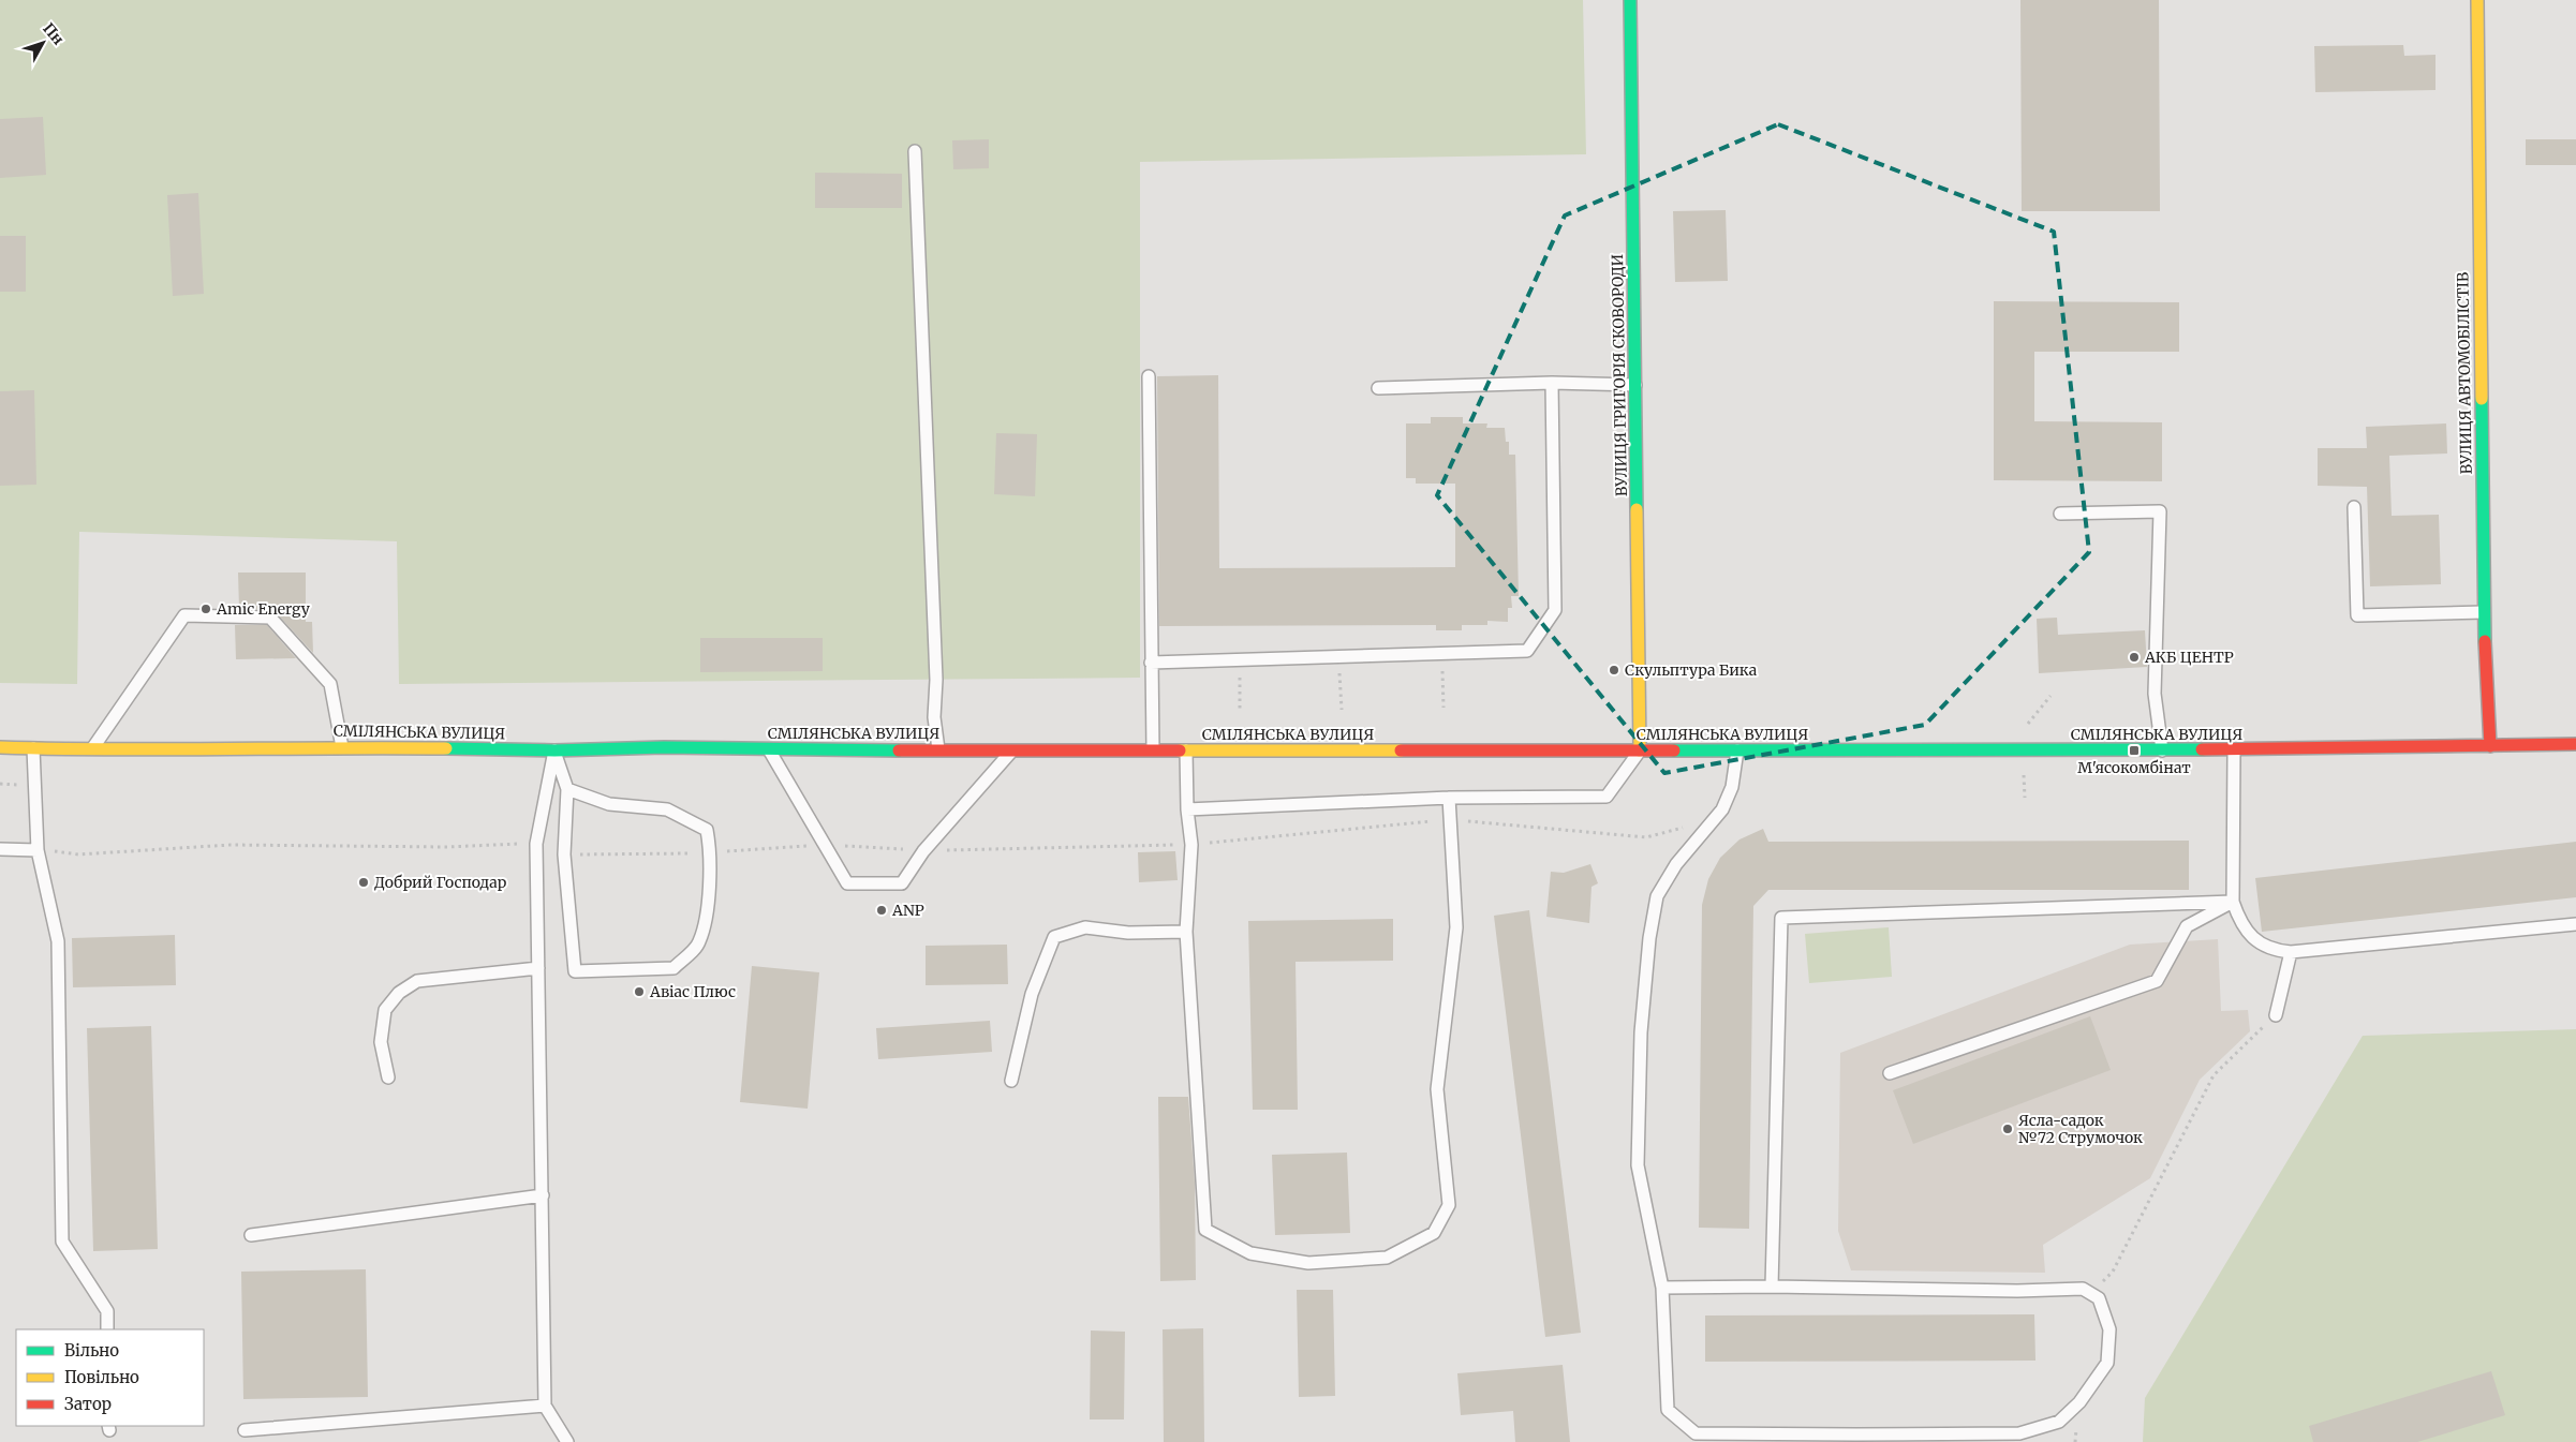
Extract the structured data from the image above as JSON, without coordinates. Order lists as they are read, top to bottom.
{
  "streets": {
    "main road": ["ВУЛИЦЯ АВТОМОБІЛІСТІВ", "ВУЛИЦЯ ГРИГОРІЯ СКОВОРОДИ", "СМІЛЯНСЬКА ВУЛИЦЯ"]
  },
  "crossings": [
    ["ВУЛИЦЯ АВТОМОБІЛІСТІВ", "СМІЛЯНСЬКА ВУЛИЦЯ"],
    ["ВУЛИЦЯ ГРИГОРІЯ СКОВОРОДИ", "СМІЛЯНСЬКА ВУЛИЦЯ"]
  ],
  "places": {
    "other": [
      "Amic Energy",
      "АКБ ЦЕНТР",
      "Cкульптура Бика",
      "Добрий Господар",
      "ANP",
      "Авіас Плюс",
      "Ясла-садок №72 Струмочок"
    ],
    "transit": ["М'ясокомбінат"]
  },
  "legend": ["Вільно", "Повільно", "Затор"],
  "north": "top right"
}
